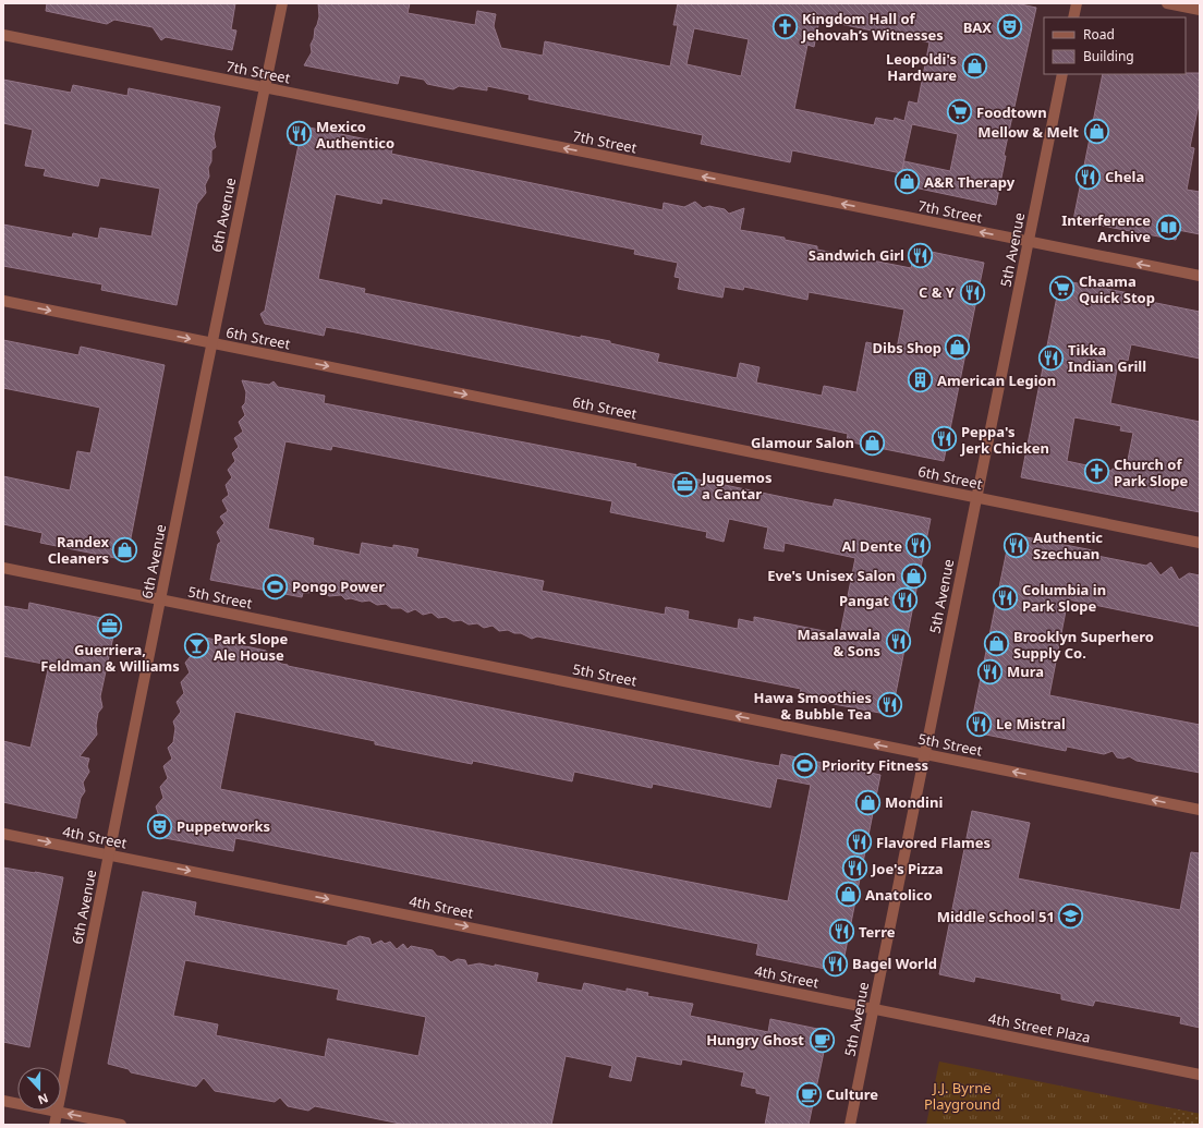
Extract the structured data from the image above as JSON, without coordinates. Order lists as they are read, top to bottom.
{
  "streets": {
    "street": [
      "7th Street",
      "6th Avenue",
      "5th Avenue",
      "6th Street",
      "5th Street",
      "4th Street",
      "4th Street Plaza"
    ]
  },
  "crossings": [
    ["7th Street", "6th Avenue"],
    ["7th Street", "5th Avenue"],
    ["6th Avenue", "6th Street"],
    ["6th Avenue", "5th Street"],
    ["6th Avenue", "4th Street"],
    ["5th Avenue", "6th Street"],
    ["5th Avenue", "5th Street"],
    ["5th Avenue", "4th Street"],
    ["5th Avenue", "4th Street Plaza"],
    ["4th Street", "4th Street Plaza"]
  ],
  "one_way": [
    "7th Street",
    "6th Street",
    "5th Street",
    "4th Street"
  ],
  "parks": ["J.J. Byrne Playground"],
  "places": {
    "church": ["Kingdom Hall of Jehovah’s Witnesses", "Church of Park Slope"],
    "theatre": ["BAX", "Puppetworks"],
    "shop": [
      "Leopoldi's Hardware",
      "Mellow & Melt",
      "A&R Therapy",
      "Dibs Shop",
      "Glamour Salon",
      "Randex Cleaners",
      "Eve's Unisex Salon",
      "Brooklyn Superhero Supply Co.",
      "Mondini",
      "Anatolico"
    ],
    "supermarket": ["Foodtown", "Chaama Quick Stop"],
    "restaurant": [
      "Mexico Authentico",
      "Chela",
      "Sandwich Girl",
      "C & Y",
      "Tikka Indian Grill",
      "Peppa's Jerk Chicken",
      "Authentic Szechuan",
      "Al Dente",
      "Columbia in Park Slope",
      "Pangat",
      "Masalawala & Sons",
      "Mura",
      "Hawa Smoothies & Bubble Tea",
      "Le Mistral",
      "Flavored Flames",
      "Joe's Pizza",
      "Terre",
      "Bagel World"
    ],
    "library": ["Interference Archive"],
    "building": ["American Legion"],
    "office": ["Juguemos a Cantar", "Guerriera, Feldman & Williams"],
    "sports": ["Pongo Power", "Priority Fitness"],
    "bar": ["Park Slope Ale House"],
    "school or university": ["Middle School 51"],
    "cafe": ["Hungry Ghost", "Culture"]
  },
  "legend": ["Road", "Building"],
  "north": "bottom"
}
